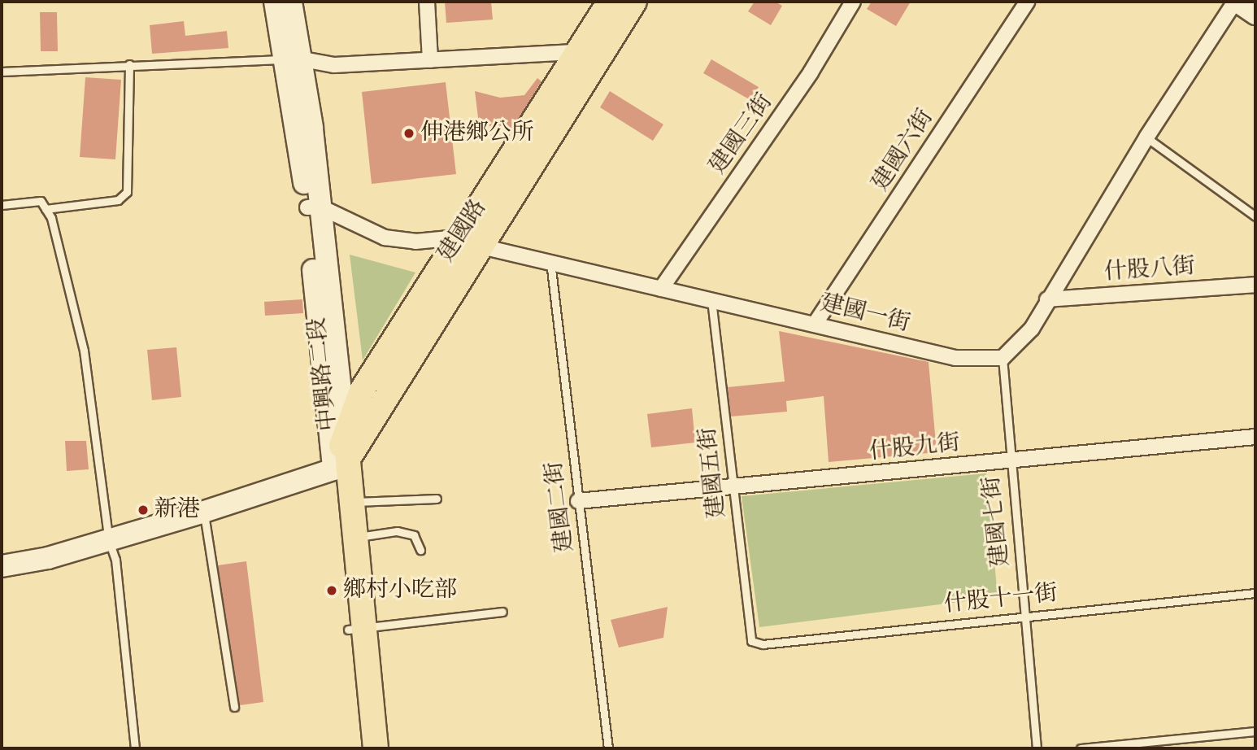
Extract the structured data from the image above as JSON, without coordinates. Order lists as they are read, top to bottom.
{
  "streets": {
    "main road": ["建國路", "中興路二段"],
    "street": [
      "建國三街",
      "建國六街",
      "什股八街",
      "建國一街",
      "什股九街"
    ],
    "lane": [
      "建國五街",
      "建國二街",
      "建國七街",
      "什股十一街"
    ]
  },
  "crossings": [
    ["建國三街", "建國一街"],
    ["建國六街", "建國一街"],
    ["建國路", "建國一街"],
    ["建國路", "中興路二段"],
    ["建國一街", "中興路二段"],
    ["建國一街", "建國五街"],
    ["建國一街", "建國二街"],
    ["建國一街", "建國七街"],
    ["什股九街", "建國五街"],
    ["什股九街", "建國二街"],
    ["什股九街", "建國七街"],
    ["建國五街", "什股十一街"],
    ["建國七街", "什股十一街"]
  ],
  "places": ["伸港鄉公所", "新港", "鄉村小吃部"]
}
